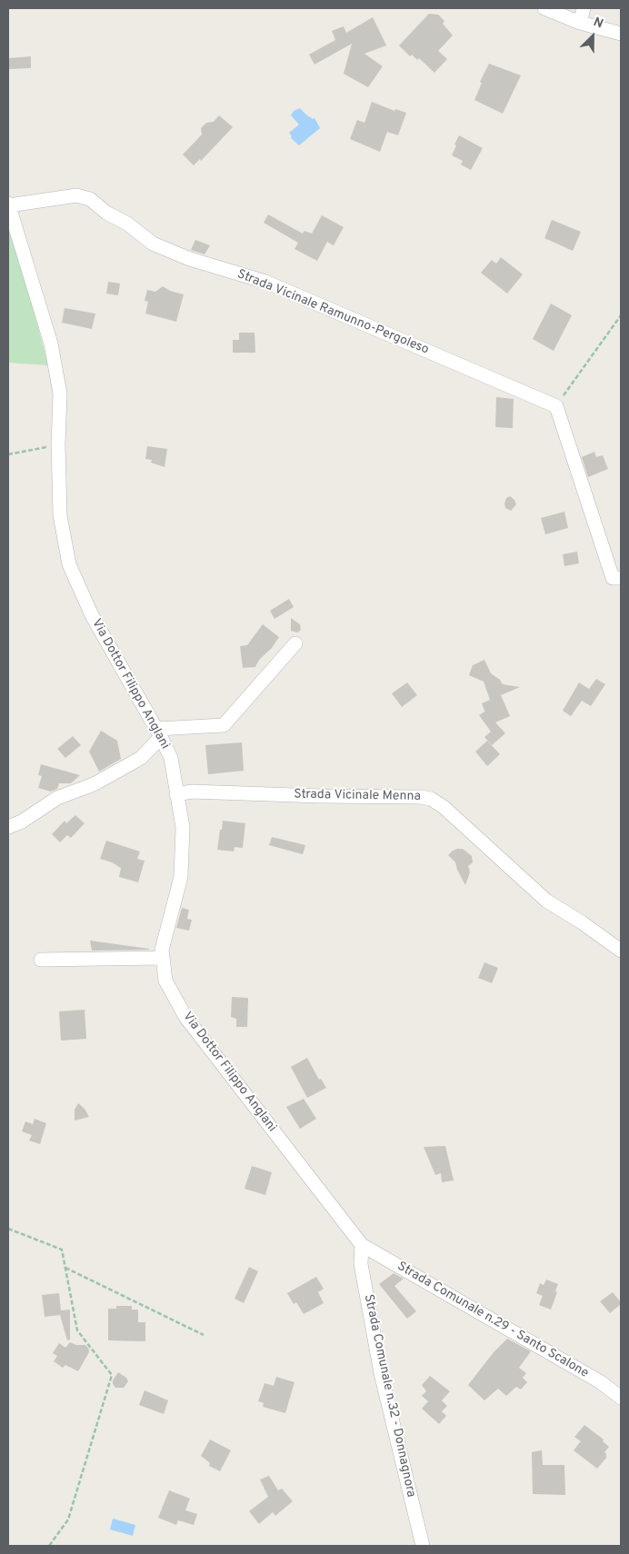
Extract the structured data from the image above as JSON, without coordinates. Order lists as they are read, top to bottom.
{
  "streets": {
    "street": [
      "Strada Vicinale Ramunno-Pergoleso",
      "Via Dottor Filippo Anglani",
      "Strada Vicinale Menna",
      "Strada Comunale n.29 - Santo Scalone",
      "Strada Comunale n.32 - Donnagnora"
    ]
  },
  "crossings": [
    ["Strada Vicinale Ramunno-Pergoleso", "Via Dottor Filippo Anglani"],
    ["Via Dottor Filippo Anglani", "Strada Vicinale Menna"],
    ["Via Dottor Filippo Anglani", "Strada Comunale n.29 - Santo Scalone"],
    ["Via Dottor Filippo Anglani", "Strada Comunale n.32 - Donnagnora"],
    ["Strada Comunale n.29 - Santo Scalone", "Strada Comunale n.32 - Donnagnora"]
  ],
  "north": "top right"
}
